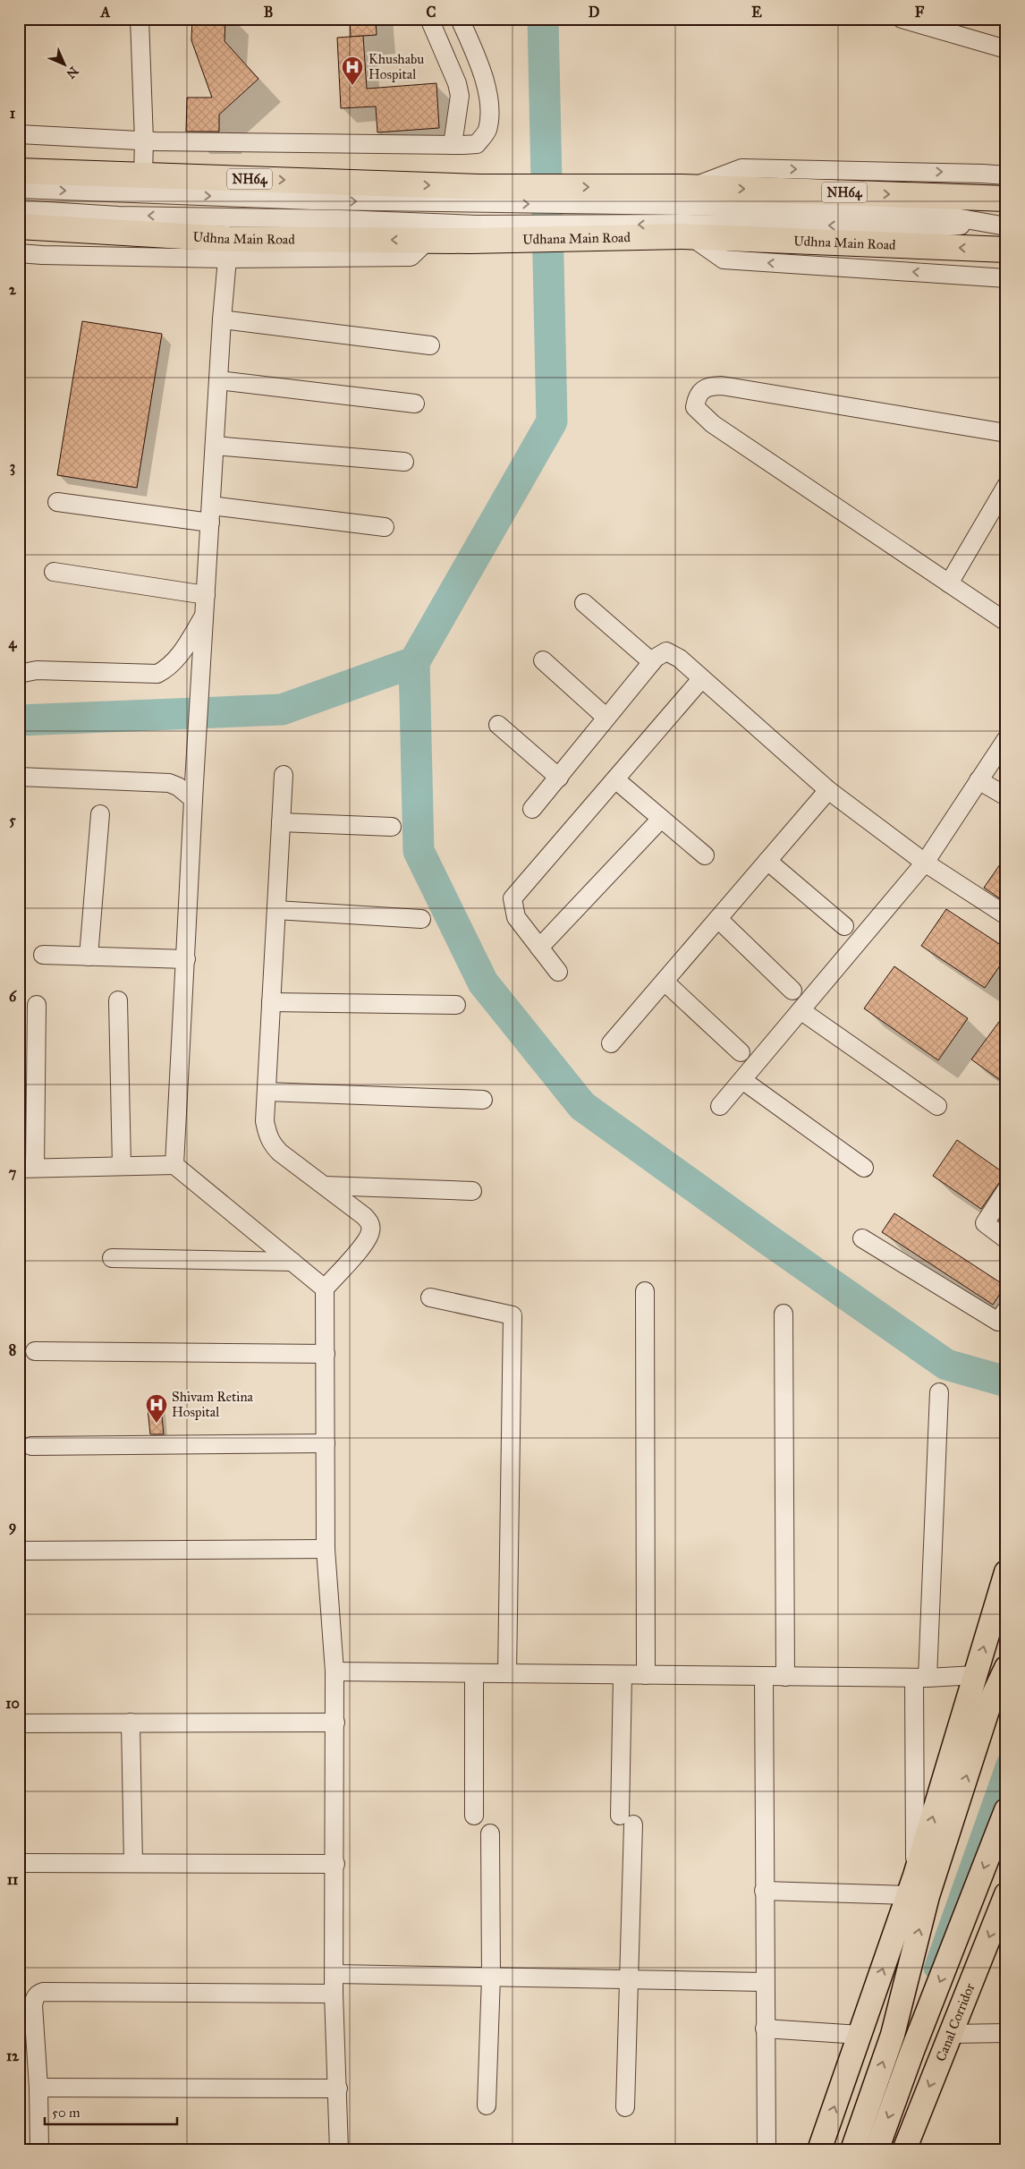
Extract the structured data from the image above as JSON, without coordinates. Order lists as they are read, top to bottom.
{
  "streets": {
    "highway": ["NH64", "Udhna Main Road", "Udhana Main Road"],
    "main road": ["Canal Corridor"]
  },
  "crossings": [
    ["Udhna Main Road", "Udhana Main Road"]
  ],
  "places": {
    "hospital": ["Khushabu Hospital", "Shivam Retina Hospital"]
  },
  "scale_bar": "50 m",
  "north": "bottom right",
  "grid": {
    "columns": [
      "A",
      "B",
      "C",
      "D",
      "E",
      "F"
    ],
    "rows": [
      "1",
      "2",
      "3",
      "4",
      "5",
      "6",
      "7",
      "8",
      "9",
      "10",
      "11",
      "12"
    ]
  }
}
